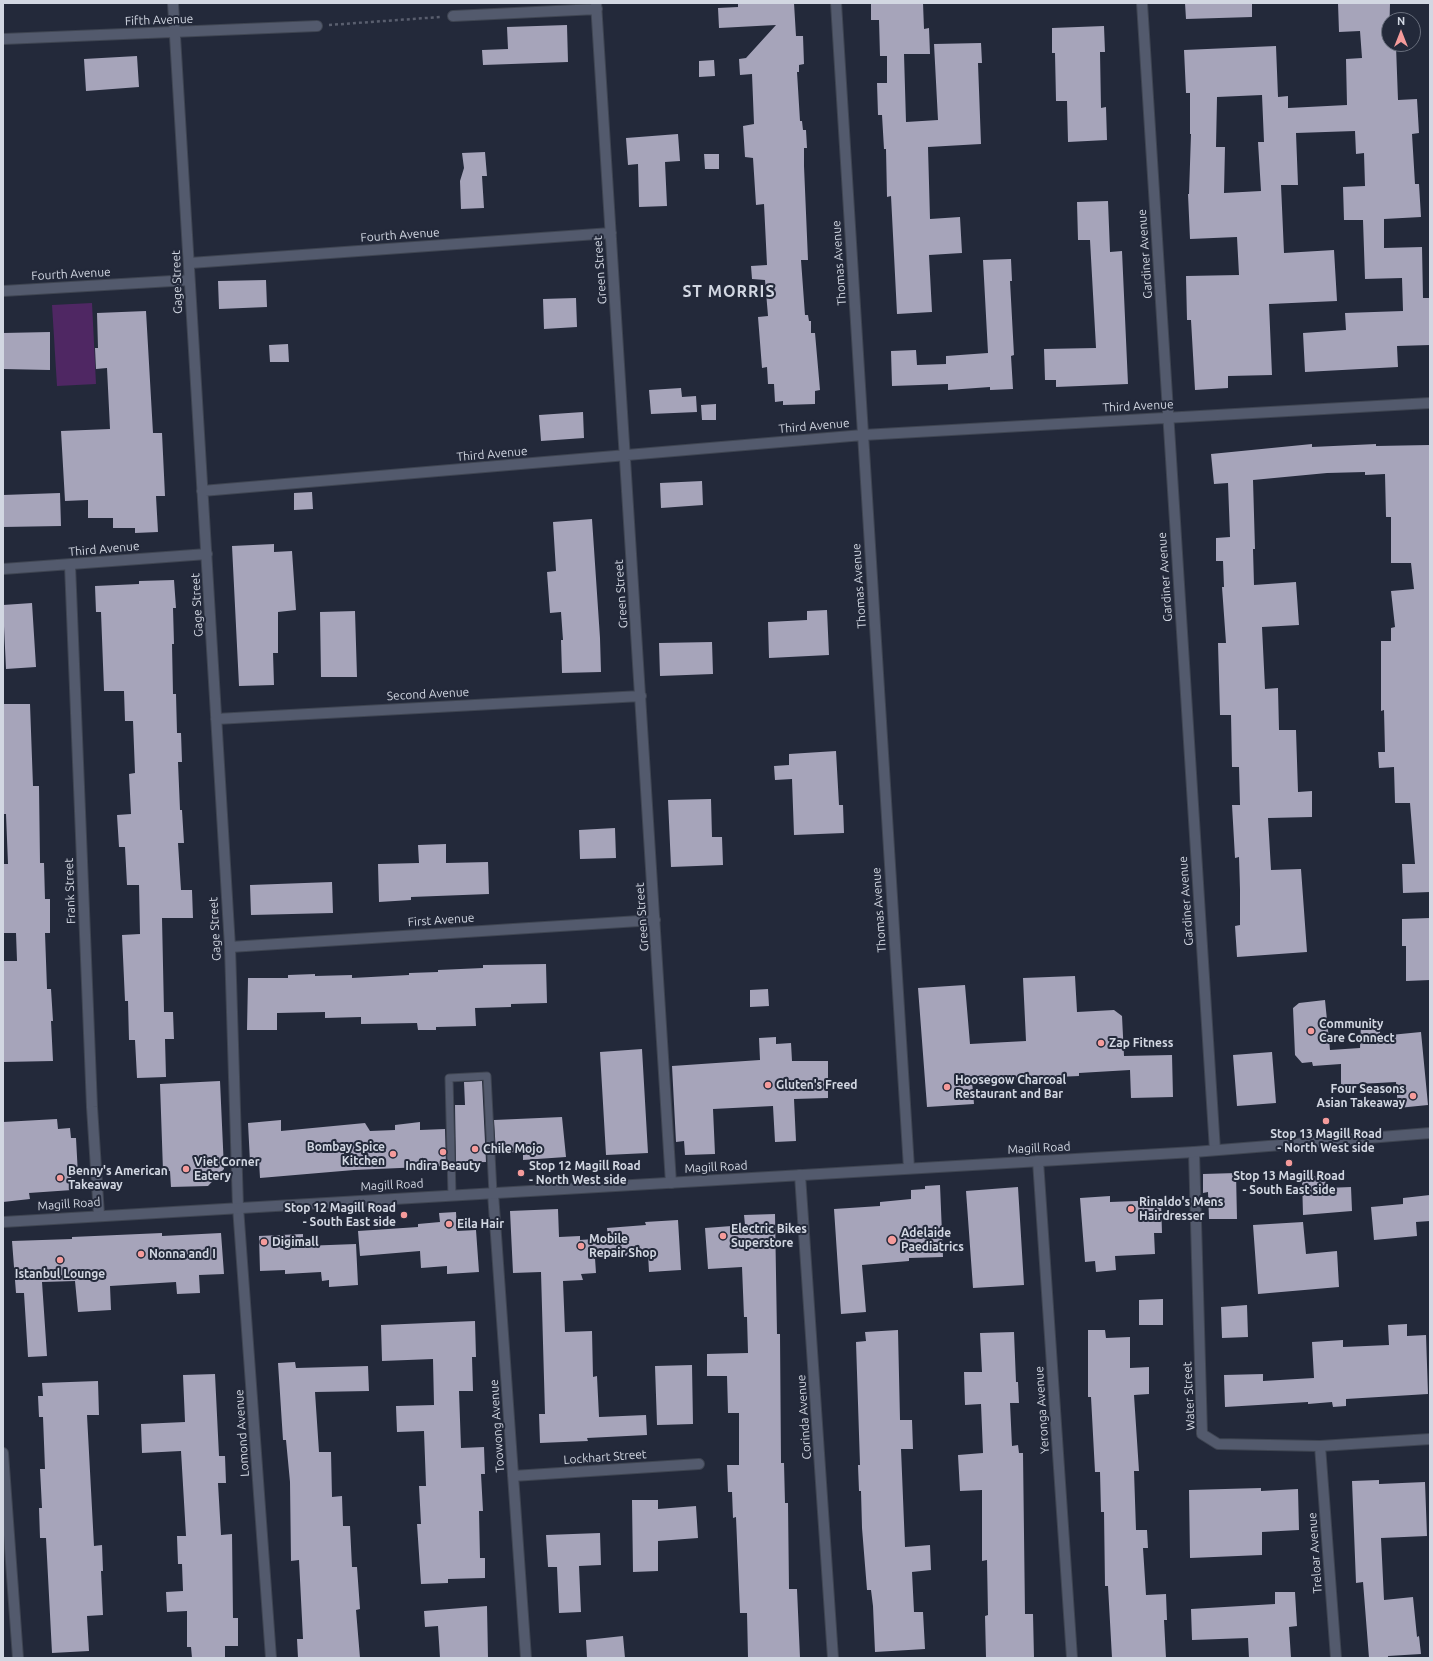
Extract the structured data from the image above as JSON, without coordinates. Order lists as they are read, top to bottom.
{
  "streets": {
    "street": [
      "Fifth Avenue",
      "Fourth Avenue",
      "Gardiner Avenue",
      "Thomas Avenue",
      "Green Street",
      "Gage Street",
      "Third Avenue",
      "Second Avenue",
      "Frank Street",
      "First Avenue",
      "Magill Road",
      "Water Street",
      "Yeronga Avenue",
      "Corinda Avenue",
      "Toowong Avenue",
      "Lomond Avenue",
      "Lockhart Street",
      "Treloar Avenue"
    ]
  },
  "crossings": [
    ["Fifth Avenue", "Gage Street"],
    ["Fourth Avenue", "Green Street"],
    ["Fourth Avenue", "Gage Street"],
    ["Gardiner Avenue", "Third Avenue"],
    ["Gardiner Avenue", "Magill Road"],
    ["Thomas Avenue", "Third Avenue"],
    ["Thomas Avenue", "Magill Road"],
    ["Green Street", "Third Avenue"],
    ["Green Street", "Second Avenue"],
    ["Green Street", "First Avenue"],
    ["Green Street", "Magill Road"],
    ["Gage Street", "Third Avenue"],
    ["Gage Street", "Second Avenue"],
    ["Gage Street", "First Avenue"],
    ["Gage Street", "Magill Road"],
    ["Gage Street", "Lomond Avenue"],
    ["Third Avenue", "Frank Street"],
    ["Frank Street", "Magill Road"],
    ["Magill Road", "Water Street"],
    ["Magill Road", "Yeronga Avenue"],
    ["Magill Road", "Corinda Avenue"],
    ["Magill Road", "Toowong Avenue"],
    ["Magill Road", "Lomond Avenue"],
    ["Water Street", "Treloar Avenue"],
    ["Toowong Avenue", "Lockhart Street"]
  ],
  "districts": ["ST MORRIS"],
  "places": [
    "Community Care Connect",
    "Zap Fitness",
    "Gluten's Freed",
    "Hoosegow Charcoal Restaurant and Bar",
    "Four Seasons Asian Takeaway",
    "Stop 13 Magill Road - North West side",
    "Chile Mojo",
    "Indira Beauty",
    "Bombay Spice Kitchen",
    "Stop 13 Magill Road - South East side",
    "Viet Corner Eatery",
    "Stop 12 Magill Road - North West side",
    "Benny's American Takeaway",
    "Rinaldo's Mens Hairdresser",
    "Stop 12 Magill Road - South East side",
    "Eila Hair",
    "Electric Bikes Superstore",
    "Adelaide Paediatrics",
    "Digimall",
    "Mobile Repair Shop",
    "Nonna and I",
    "Istanbul Lounge"
  ],
  "north": "top"
}
